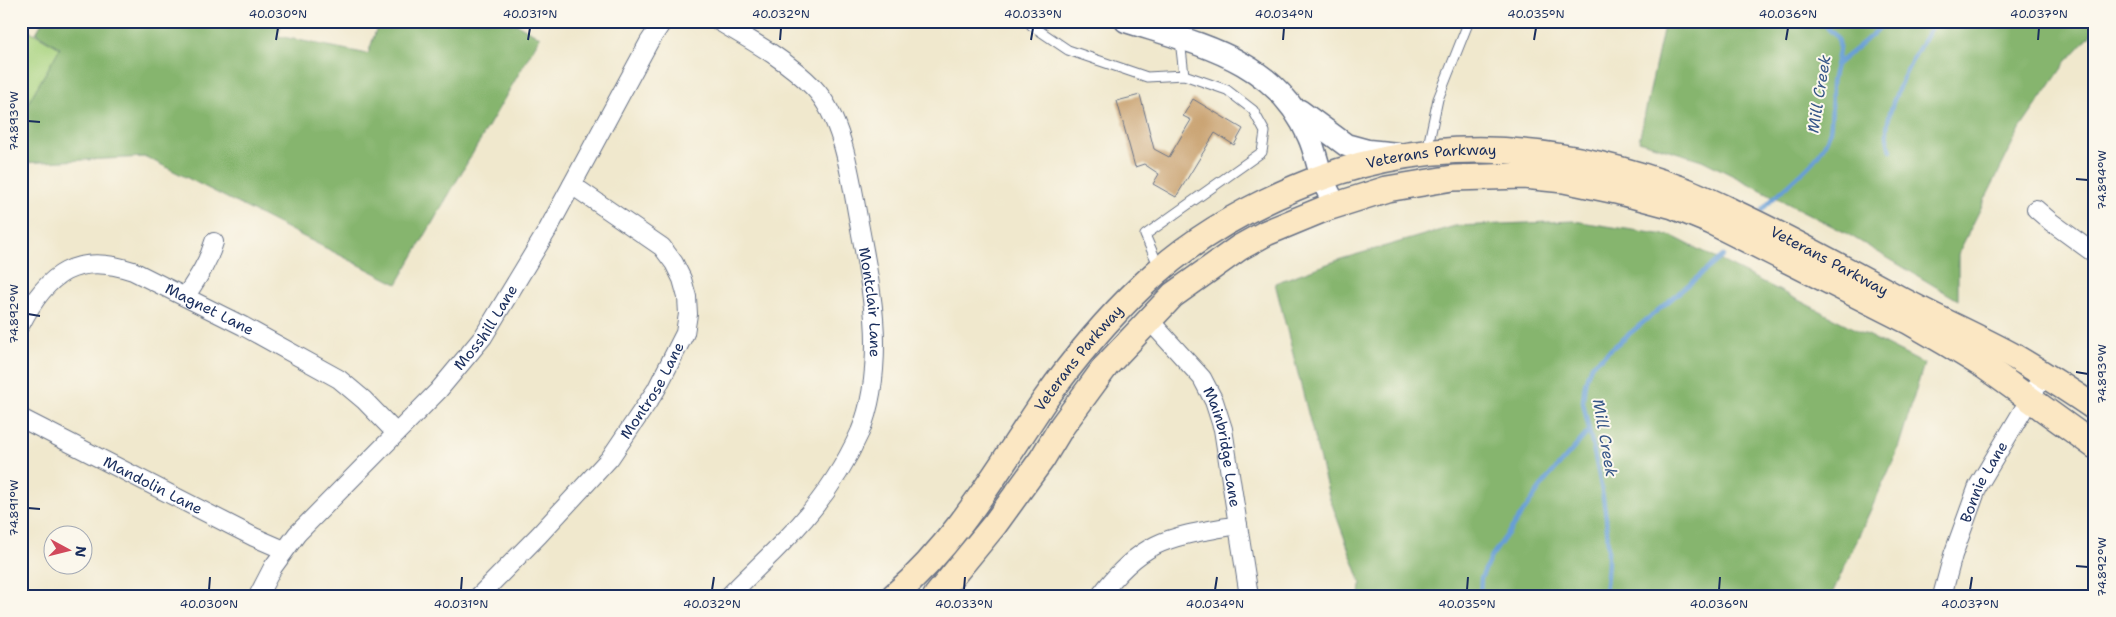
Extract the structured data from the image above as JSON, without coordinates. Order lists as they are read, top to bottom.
{
  "streets": {
    "main road": ["Veterans Parkway"],
    "street": [
      "Montclair Lane",
      "Magnet Lane",
      "Mosshill Lane",
      "Montrose Lane",
      "Mainbridge Lane",
      "Bonnie Lane",
      "Mandolin Lane"
    ]
  },
  "crossings": [
    ["Veterans Parkway", "Mainbridge Lane"],
    ["Veterans Parkway", "Bonnie Lane"],
    ["Magnet Lane", "Mosshill Lane"],
    ["Mosshill Lane", "Montrose Lane"],
    ["Mosshill Lane", "Mandolin Lane"]
  ],
  "water": ["Mill Creek"],
  "north": "right",
  "coordinates": [
    "40.030°N",
    "40.031°N",
    "40.032°N",
    "40.033°N",
    "40.034°N",
    "40.035°N",
    "40.036°N",
    "40.037°N",
    "74.893°W",
    "74.894°W",
    "74.892°W",
    "74.891°W"
  ]
}
